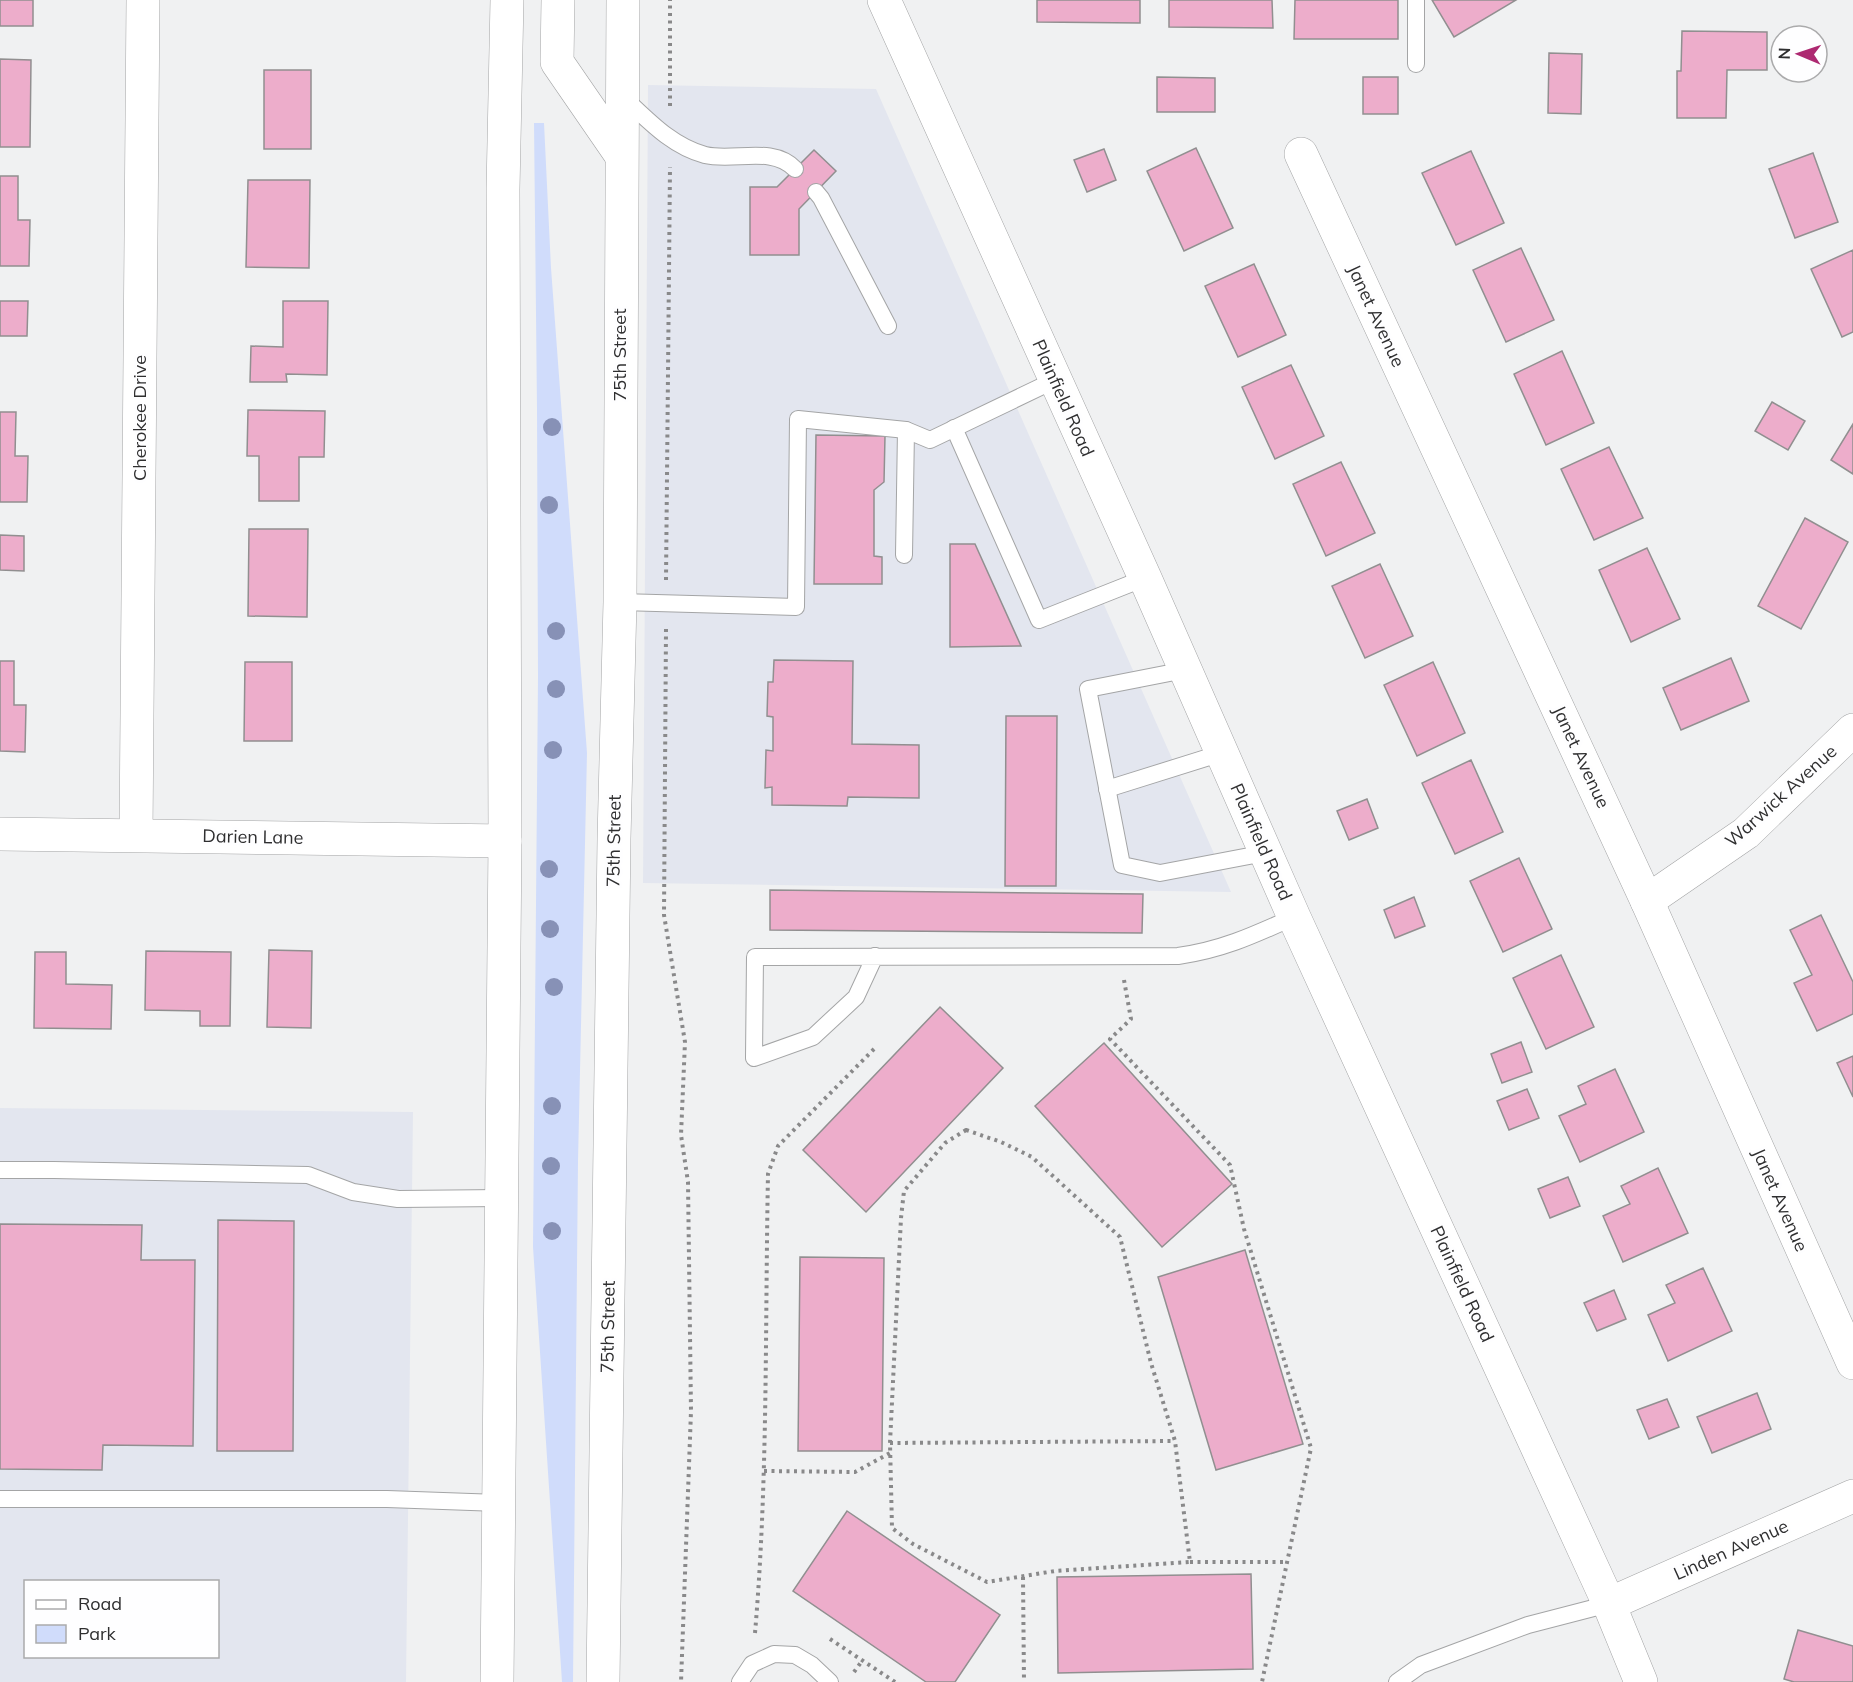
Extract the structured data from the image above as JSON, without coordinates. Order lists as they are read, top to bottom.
{
  "streets": {
    "main road": [
      "Janet Avenue",
      "75th Street",
      "Plainfield Road",
      "Cherokee Drive",
      "Warwick Avenue",
      "Darien Lane",
      "Linden Avenue"
    ]
  },
  "crossings": [
    ["Janet Avenue", "Warwick Avenue"],
    ["Plainfield Road", "Linden Avenue"],
    ["Cherokee Drive", "Darien Lane"]
  ],
  "legend": ["Road", "Park"],
  "north": "left"
}
